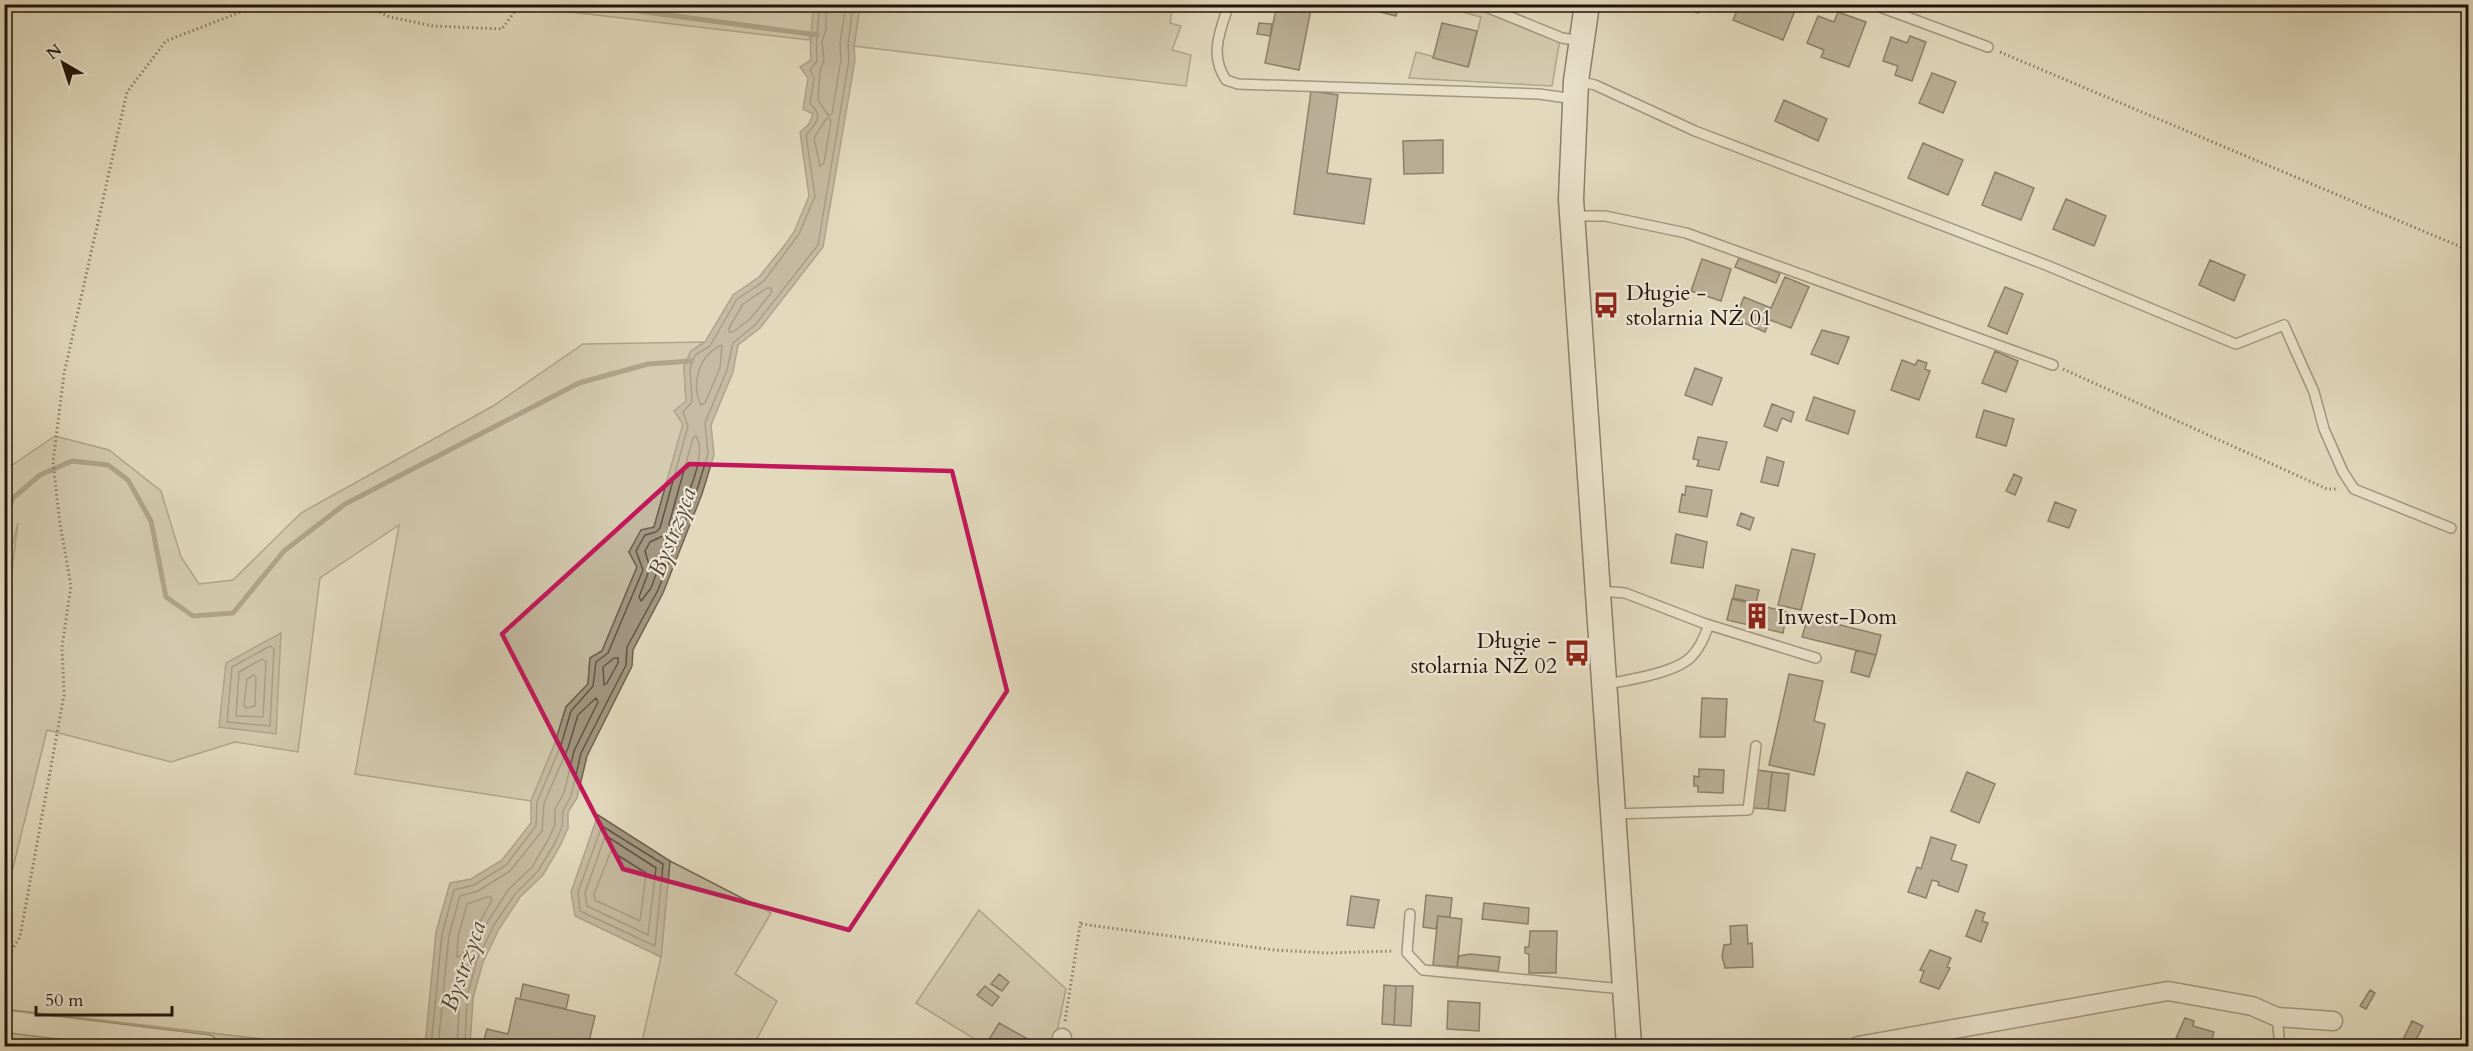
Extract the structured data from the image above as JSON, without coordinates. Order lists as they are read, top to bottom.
{
  "water": ["Bystrzyca"],
  "places": {
    "bus stop": ["Długie - stolarnia NŻ 01", "Długie - stolarnia NŻ 02"],
    "building": ["Inwest-Dom"]
  },
  "scale_bar": "50 m",
  "north": "top left"
}
